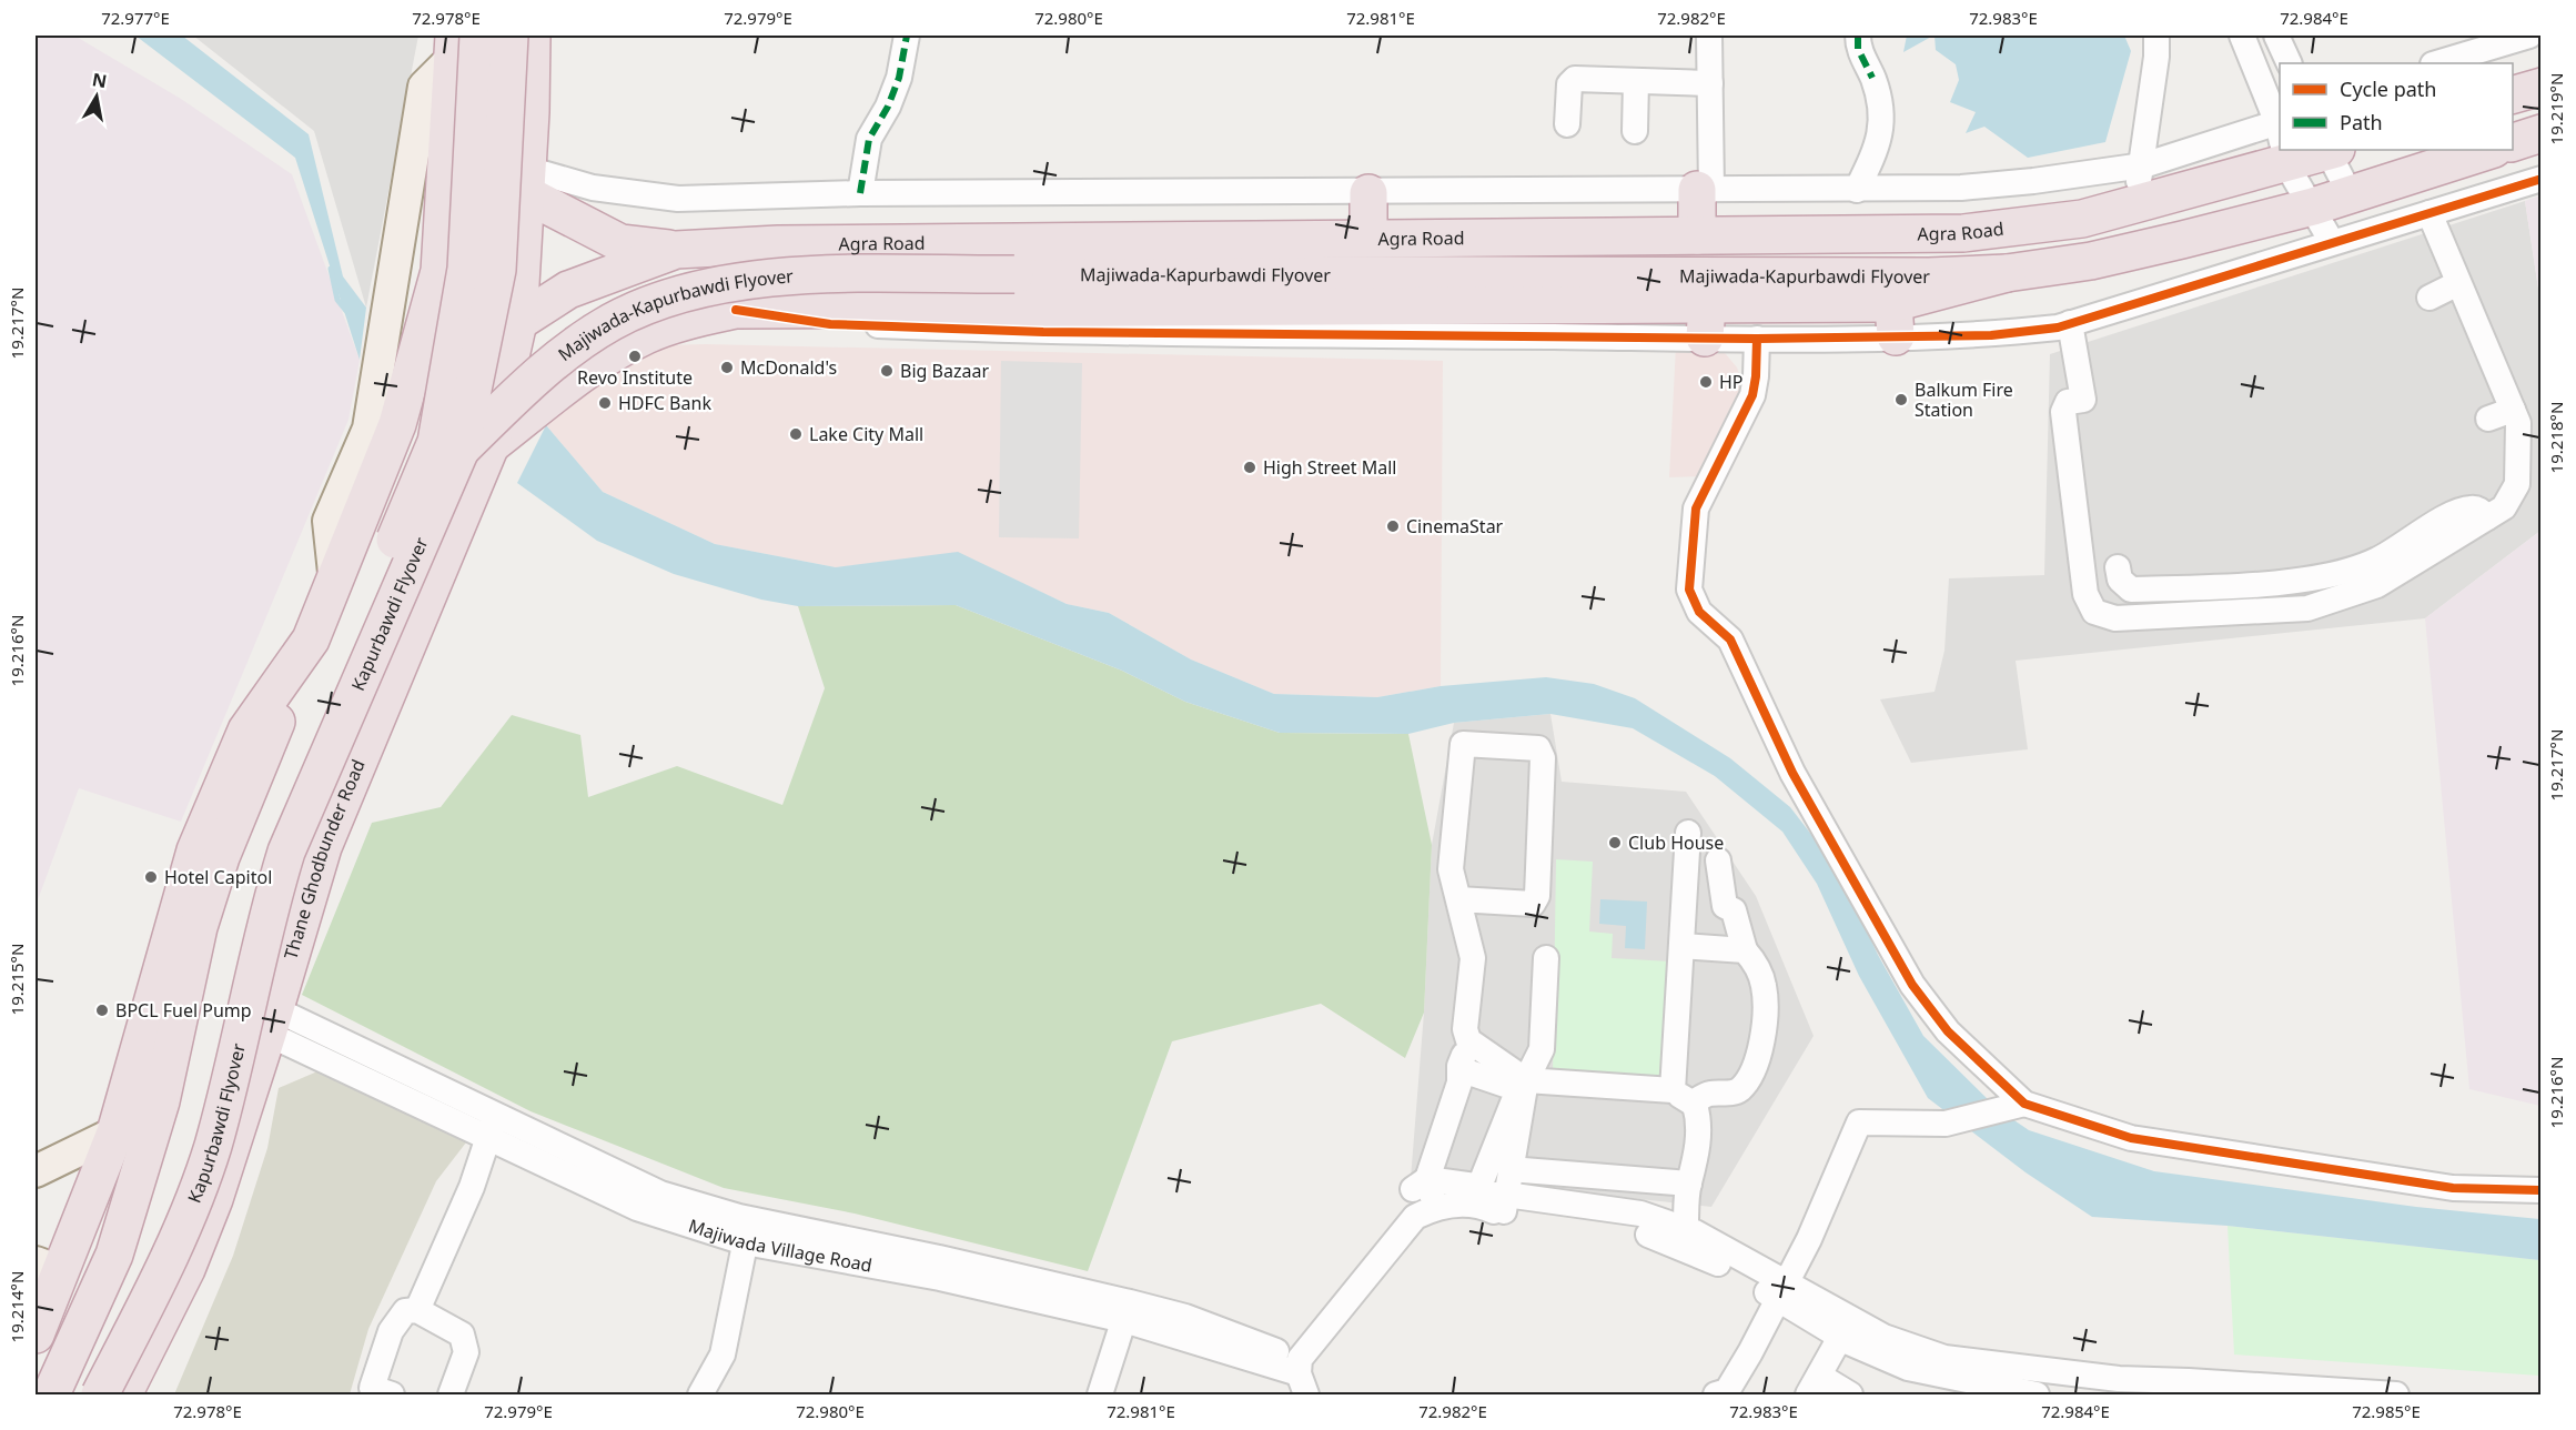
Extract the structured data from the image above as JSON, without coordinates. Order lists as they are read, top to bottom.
{
  "streets": {
    "highway": [
      "Agra Road",
      "Majiwada-Kapurbawdi Flyover",
      "Kapurbawdi Flyover",
      "Thane Ghodbunder Road"
    ],
    "street": ["Majiwada Village Road"]
  },
  "crossings": [
    ["Agra Road", "Thane Ghodbunder Road"],
    ["Majiwada-Kapurbawdi Flyover", "Kapurbawdi Flyover"],
    ["Majiwada-Kapurbawdi Flyover", "Thane Ghodbunder Road"],
    ["Kapurbawdi Flyover", "Thane Ghodbunder Road"],
    ["Thane Ghodbunder Road", "Majiwada Village Road"]
  ],
  "places": [
    "Revo Institute",
    "McDonald's",
    "Big Bazaar",
    "HP",
    "Balkum Fire Station",
    "HDFC Bank",
    "Lake City Mall",
    "High Street Mall",
    "CinemaStar",
    "Club House",
    "Hotel Capitol",
    "BPCL Fuel Pump"
  ],
  "legend": ["Cycle path", "Path"],
  "north": "top",
  "coordinates": [
    "72.977°E",
    "72.978°E",
    "72.979°E",
    "72.980°E",
    "72.981°E",
    "72.982°E",
    "72.983°E",
    "72.984°E",
    "19.219°N",
    "19.217°N",
    "19.218°N",
    "19.216°N",
    "19.215°N",
    "19.214°N",
    "72.985°E"
  ]
}
